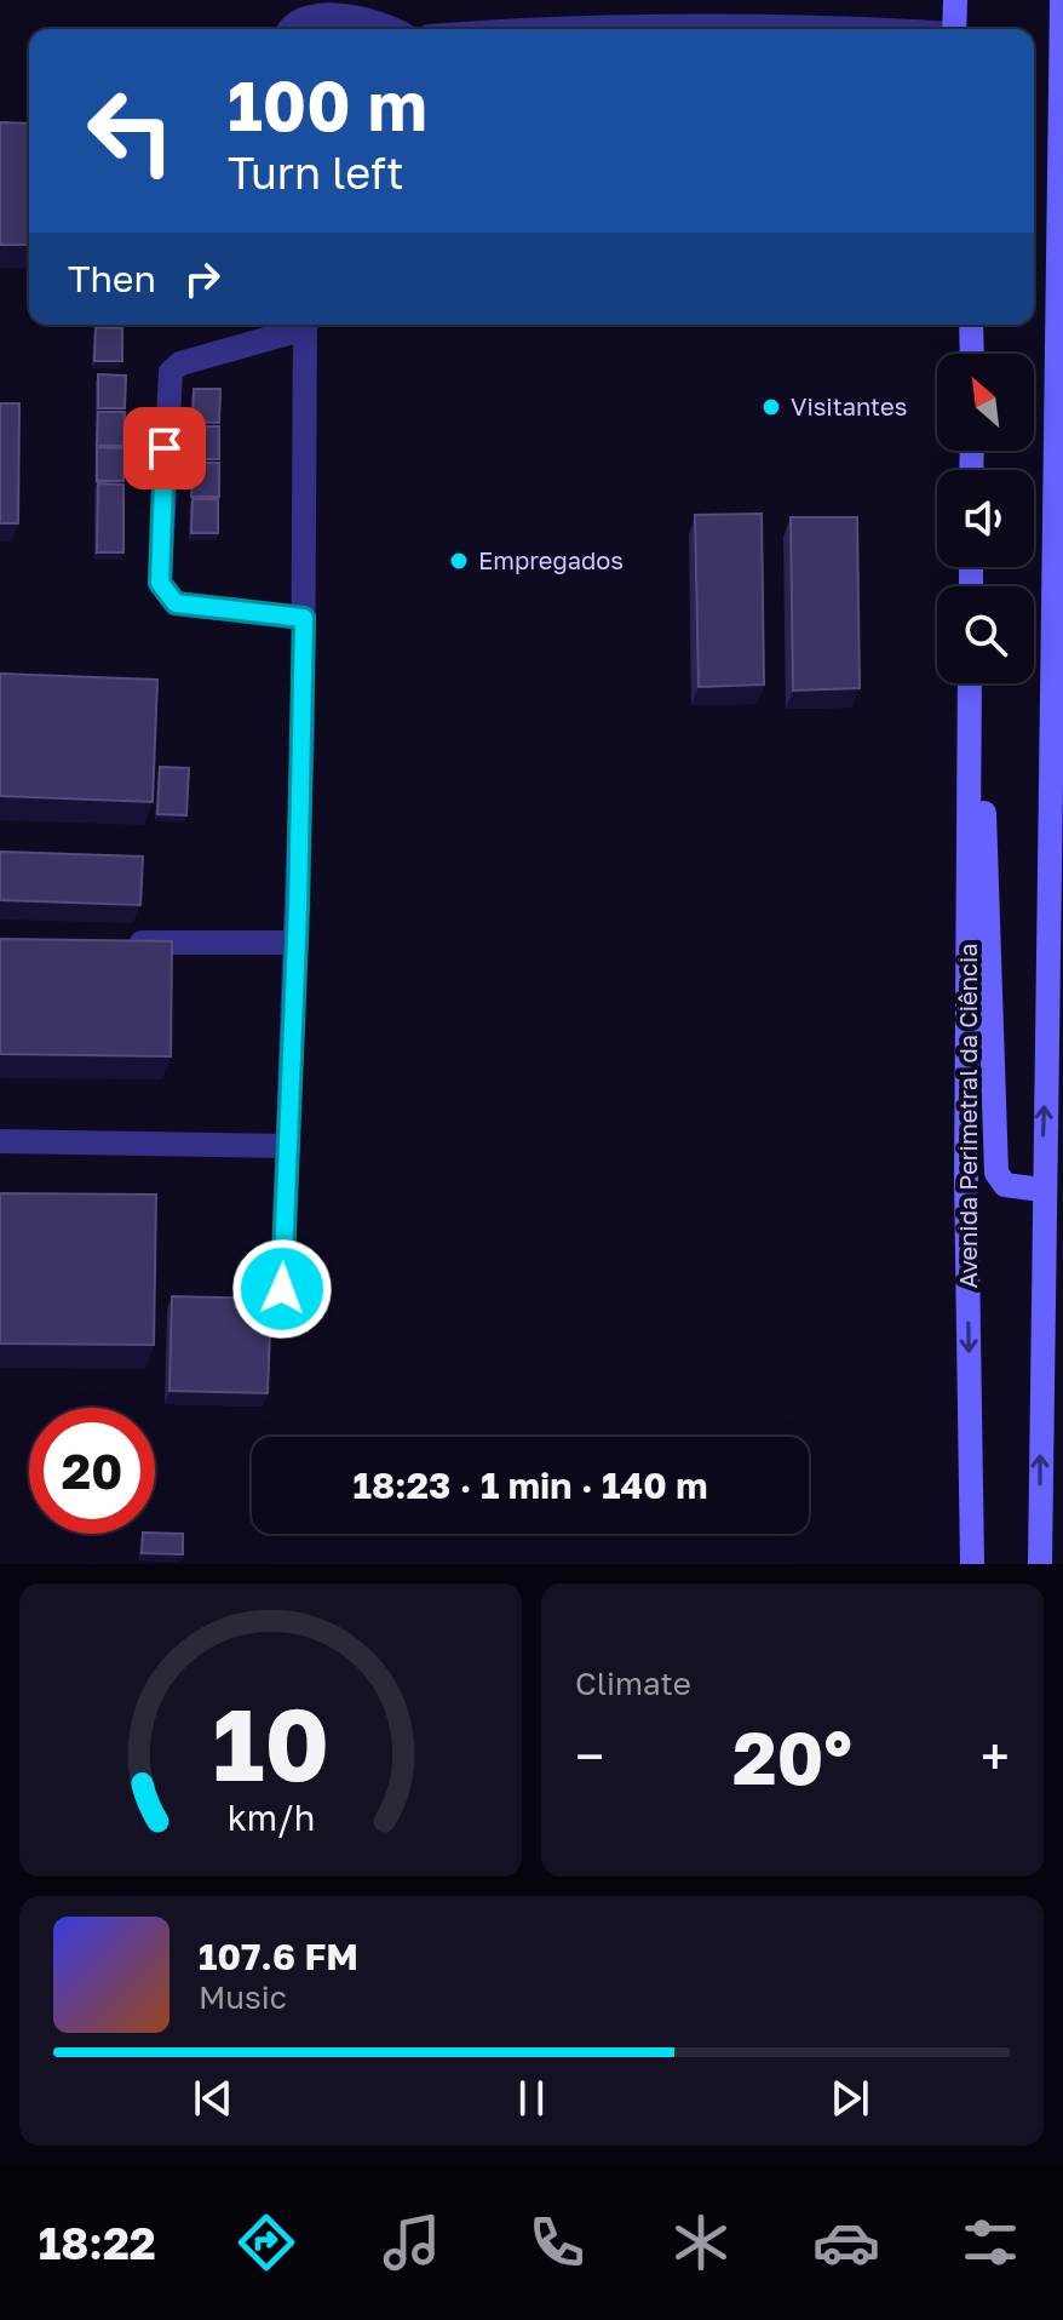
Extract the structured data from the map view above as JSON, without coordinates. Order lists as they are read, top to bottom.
{
  "streets": {
    "main road": ["Avenida Perimetral da Ciência"]
  },
  "places": ["Visitantes", "Empregados"],
  "north": "top left",
  "page": {
    "turn": ["100 m", "Turn left"],
    "then": "Then",
    "limit": "20",
    "trip": "18:23 · 1 min · 140 m",
    "tile": "Climate",
    "heat": ["−", "20°", "+"],
    "song": ["107.6 FM", "Music"],
    "tabs": "18:22",
    "gauge": ["10", "km/h"]
  }
}
